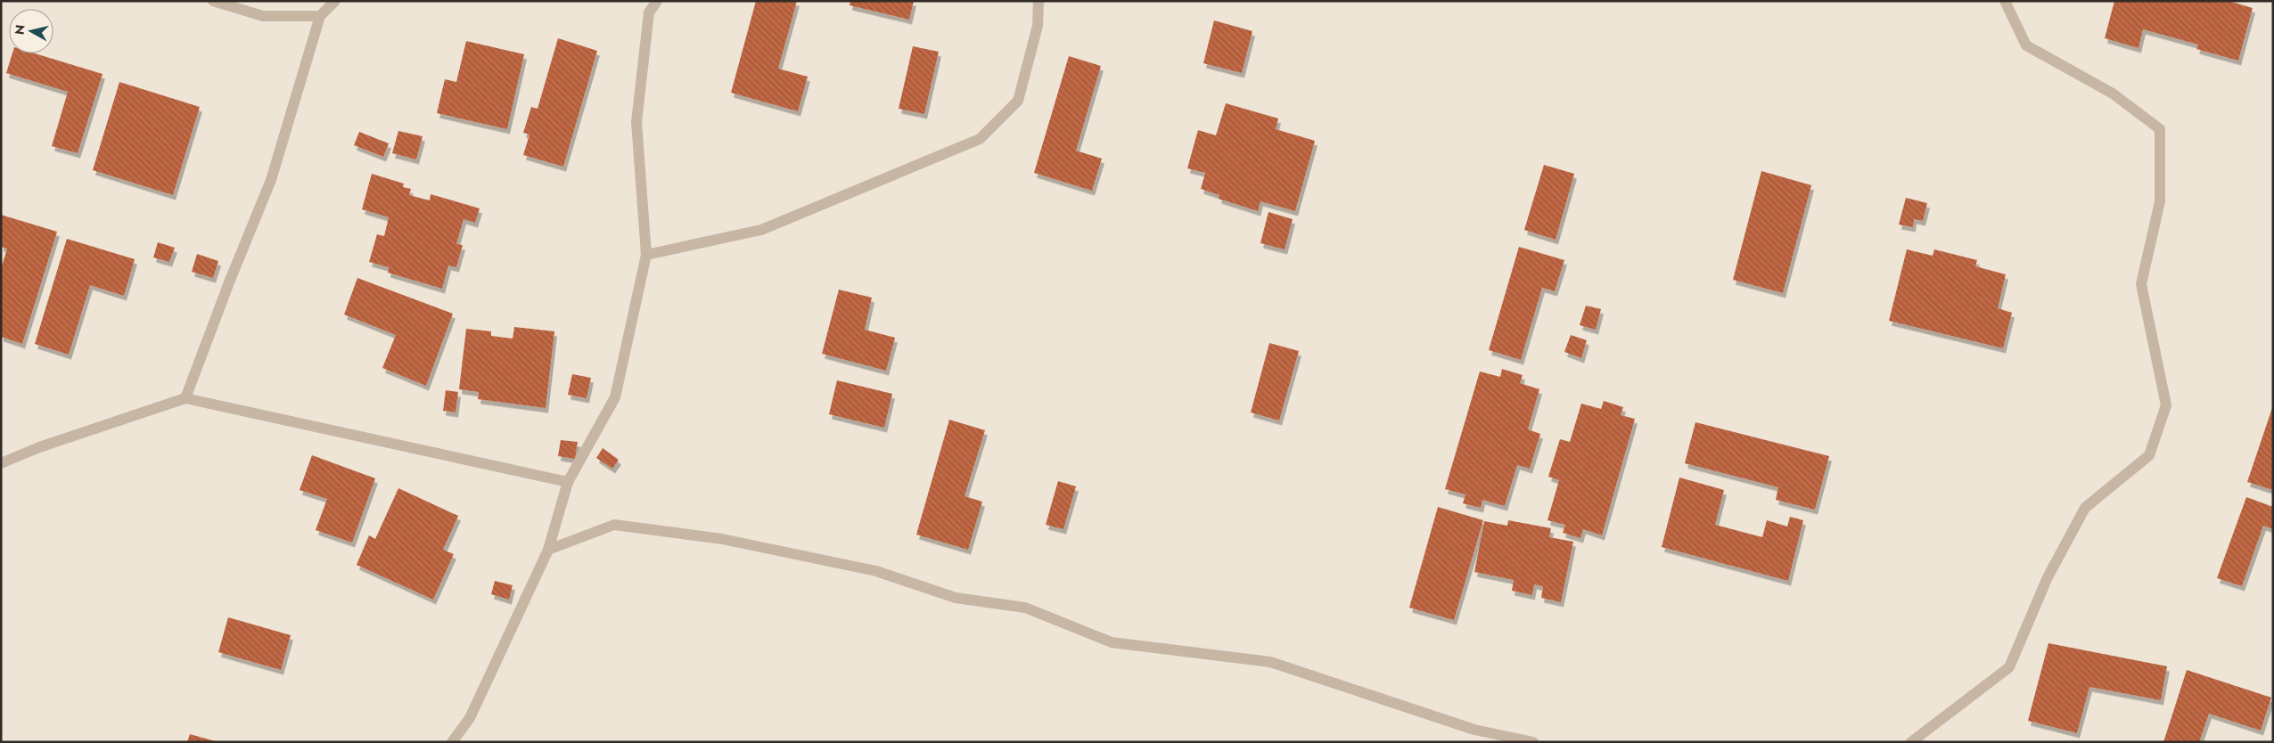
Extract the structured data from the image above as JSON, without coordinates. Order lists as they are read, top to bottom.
{
  "north": "left"
}
